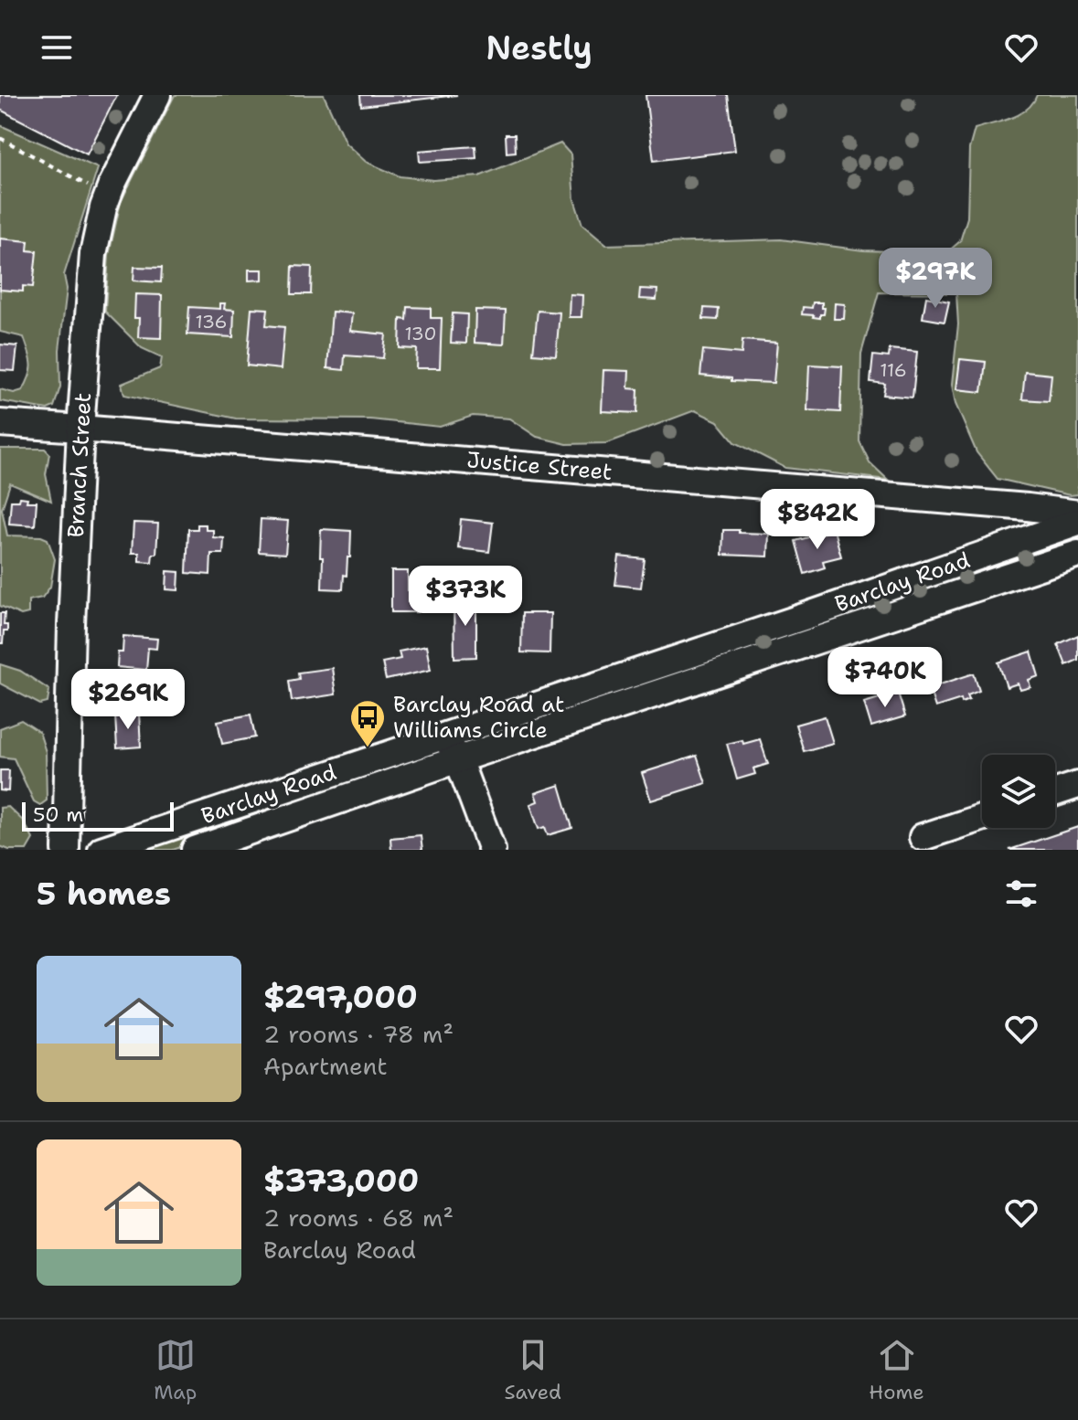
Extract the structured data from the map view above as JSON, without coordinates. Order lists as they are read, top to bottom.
{
  "streets": {
    "street": ["Branch Street", "Justice Street", "Barclay Road"]
  },
  "crossings": [
    ["Branch Street", "Justice Street"]
  ],
  "places": {
    "bus stop": ["Barclay Road at Williams Circle"]
  },
  "house_numbers": ["136", "130", "116"],
  "scale_bar": "50 m",
  "page": {
    "header": "Nestly",
    "price": [
      "$297K",
      "$842K",
      "$373K",
      "$740K",
      "$269K"
    ],
    "scale": "50 m",
    "heading": "5 homes",
    "list": [
      {
        "name": "$297,000",
        "note": "2 rooms · 78 m² · Apartment"
      },
      {
        "name": "$373,000",
        "note": "2 rooms · 68 m² · Barclay Road"
      }
    ],
    "tabs": ["Map", "Saved", "Home"]
  }
}
